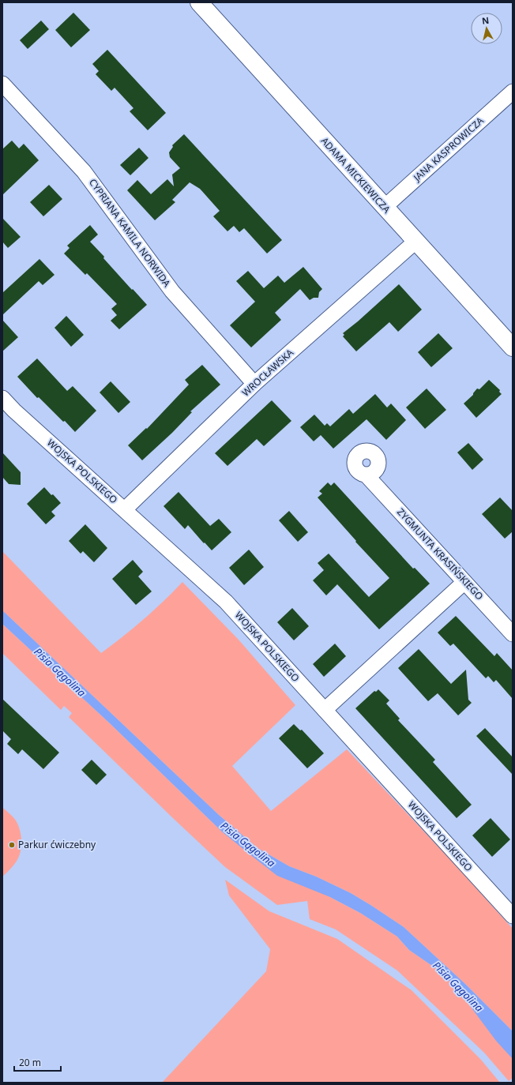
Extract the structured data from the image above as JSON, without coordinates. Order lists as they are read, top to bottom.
{
  "streets": {
    "street": [
      "JANA KASPROWICZA",
      "ADAMA MICKIEWICZA",
      "CYPRIANA KAMILA NORWIDA",
      "WROCŁAWSKA",
      "WOJSKA POLSKIEGO",
      "ZYGMUNTA KRASIŃSKIEGO"
    ]
  },
  "crossings": [
    ["JANA KASPROWICZA", "ADAMA MICKIEWICZA"],
    ["ADAMA MICKIEWICZA", "WROCŁAWSKA"],
    ["CYPRIANA KAMILA NORWIDA", "WROCŁAWSKA"],
    ["WROCŁAWSKA", "WOJSKA POLSKIEGO"]
  ],
  "water": ["Pisia Gągolina"],
  "places": ["Parkur ćwiczebny"],
  "scale_bar": "20 m",
  "north": "top"
}
